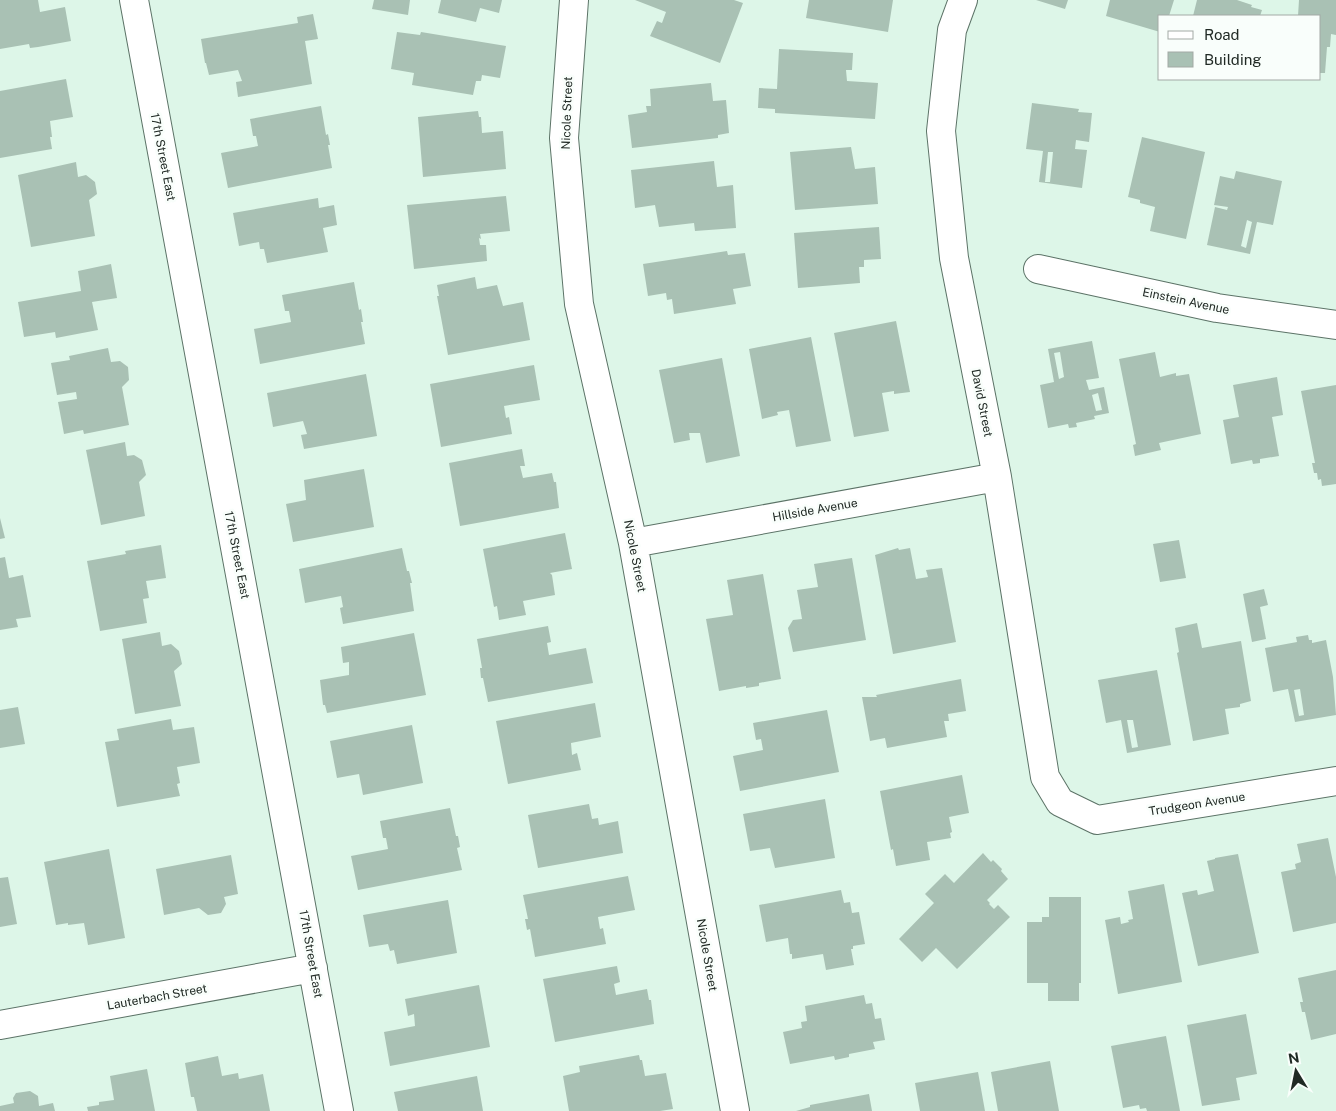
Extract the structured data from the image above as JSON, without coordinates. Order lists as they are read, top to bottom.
{
  "streets": {
    "street": [
      "Nicole Street",
      "17th Street East",
      "Einstein Avenue",
      "David Street",
      "Hillside Avenue",
      "Trudgeon Avenue",
      "Lauterbach Street"
    ]
  },
  "crossings": [
    ["Nicole Street", "Hillside Avenue"],
    ["17th Street East", "Lauterbach Street"],
    ["David Street", "Hillside Avenue"],
    ["David Street", "Trudgeon Avenue"]
  ],
  "legend": ["Road", "Building"],
  "north": "top"
}
